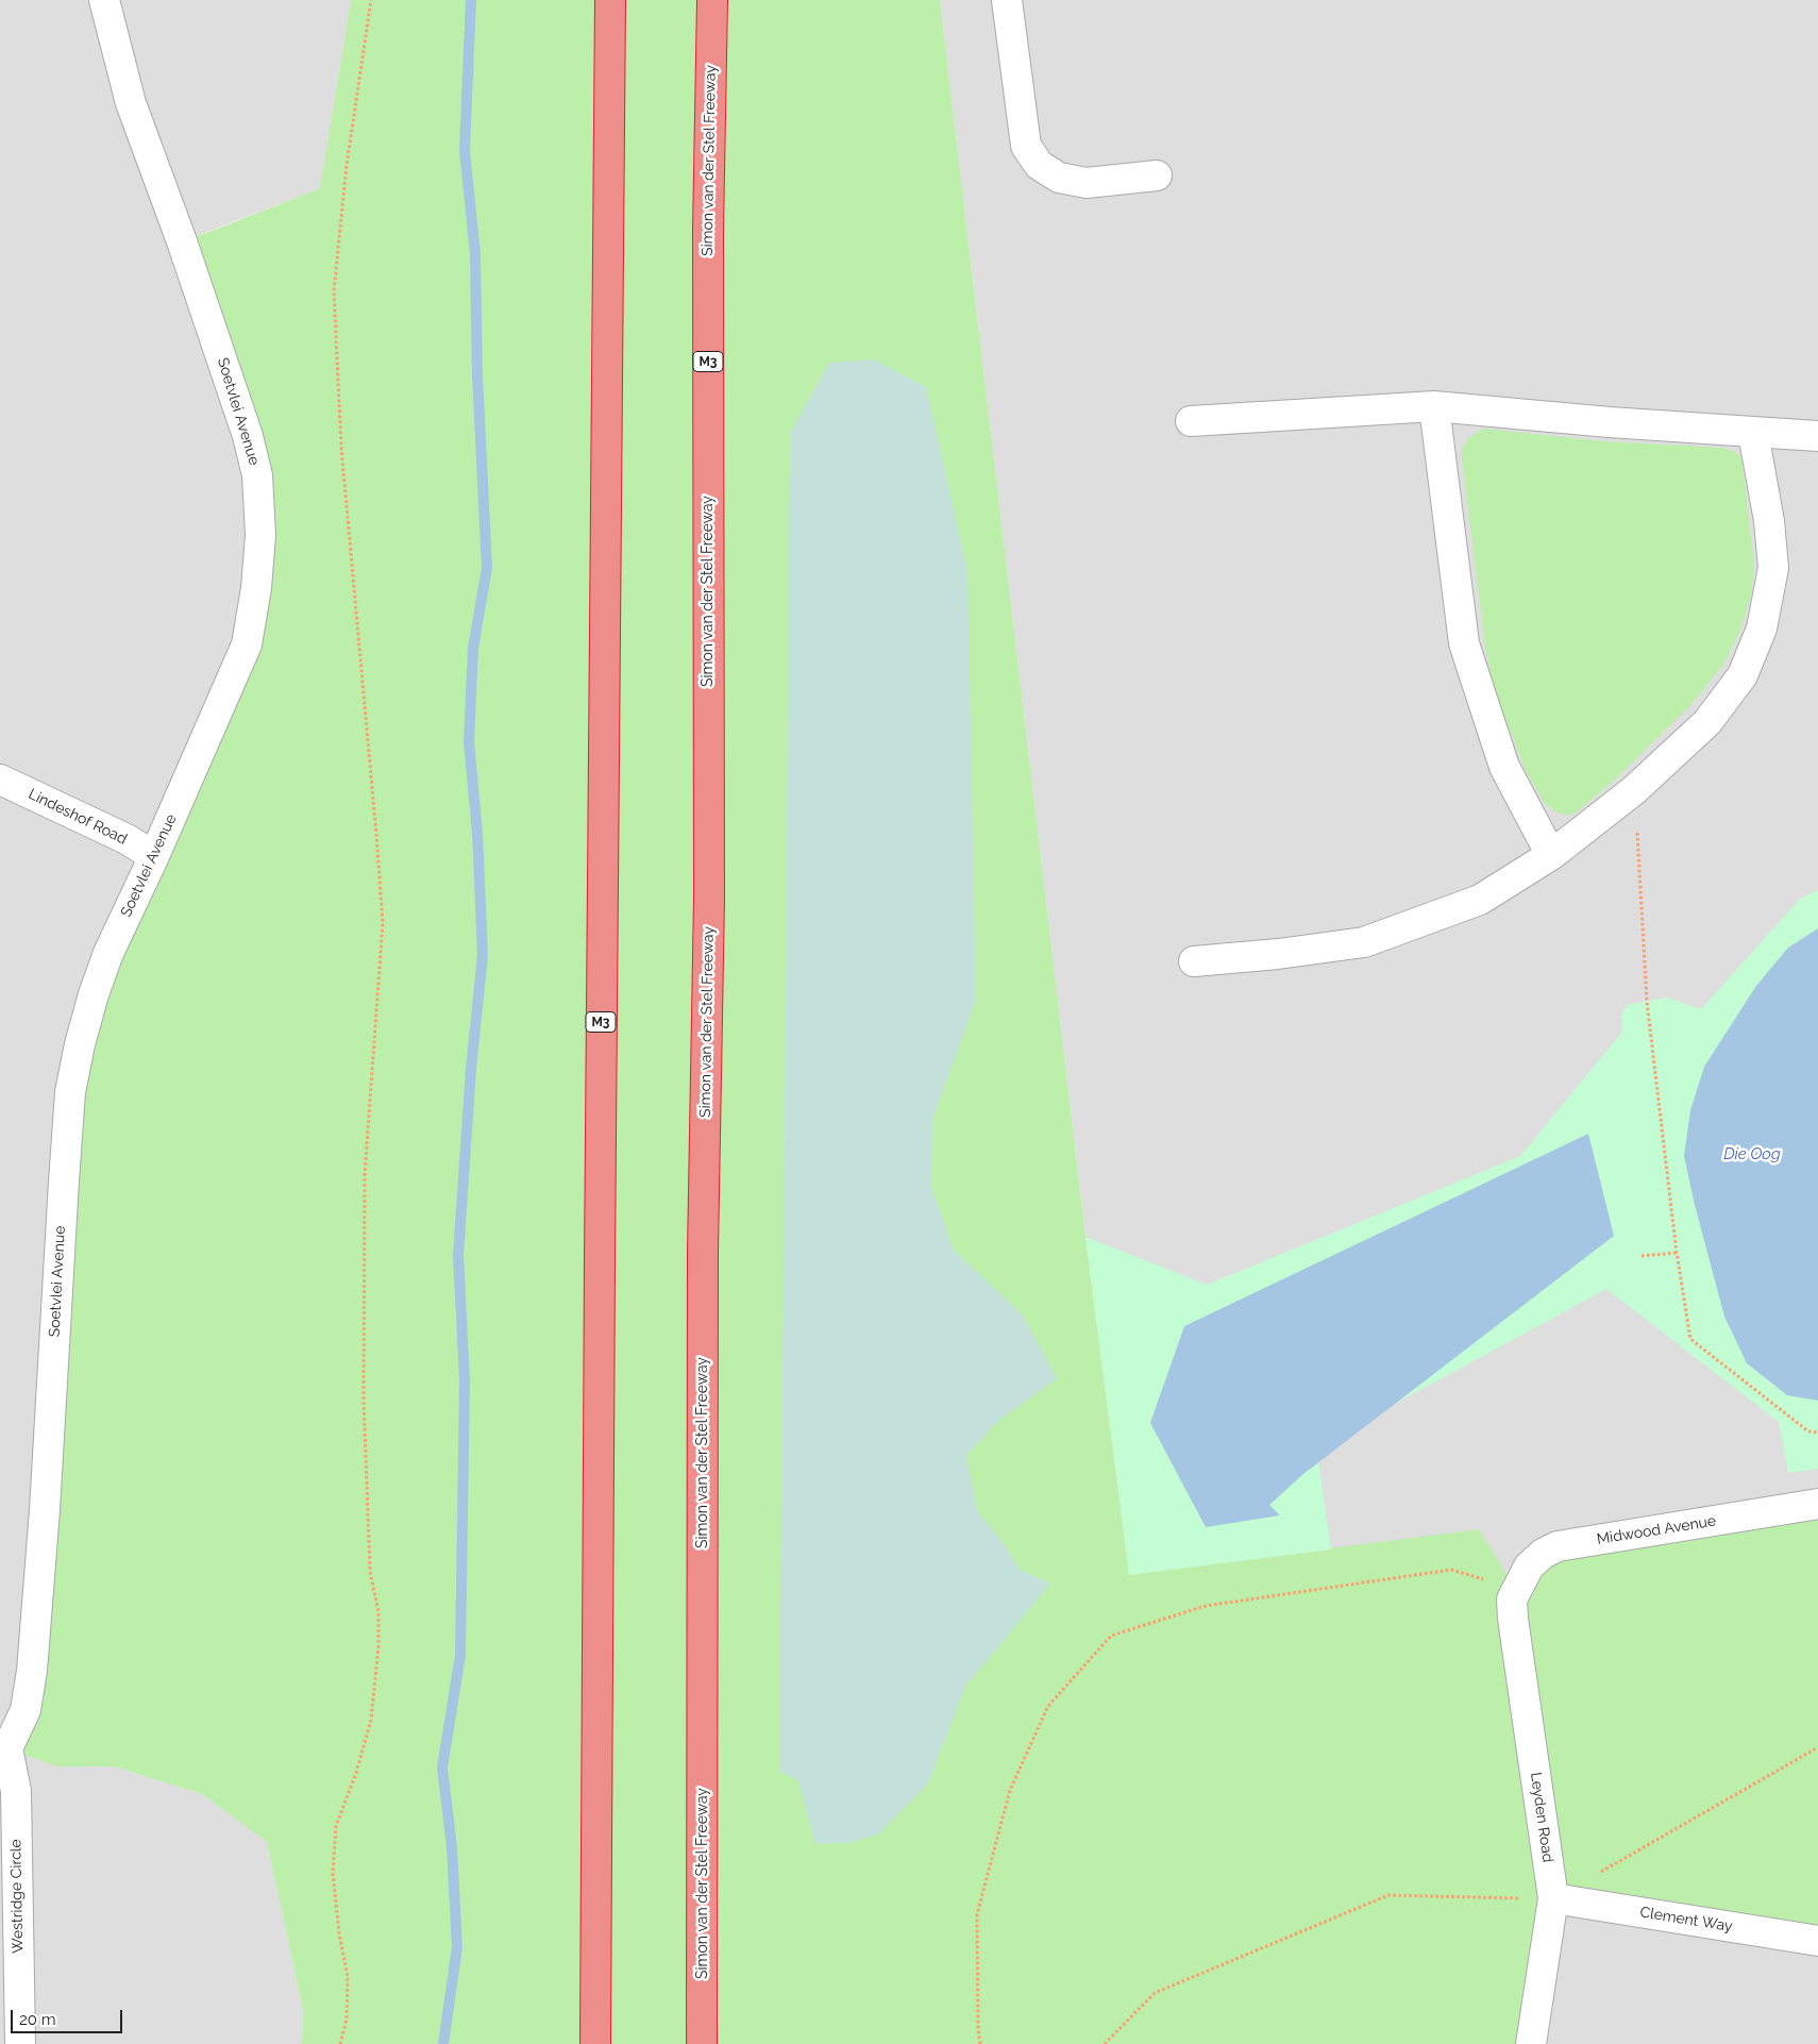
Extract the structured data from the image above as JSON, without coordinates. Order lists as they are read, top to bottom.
{
  "streets": {
    "highway": ["Simon van der Stel Freeway", "M3"],
    "street": [
      "Soetvlei Avenue",
      "Lindeshof Road",
      "Midwood Avenue",
      "Leyden Road",
      "Westridge Circle",
      "Clement Way"
    ]
  },
  "crossings": [
    ["Soetvlei Avenue", "Lindeshof Road"],
    ["Soetvlei Avenue", "Westridge Circle"],
    ["Midwood Avenue", "Leyden Road"],
    ["Leyden Road", "Clement Way"]
  ],
  "water": ["Die Oog"],
  "scale_bar": "20 m"
}
